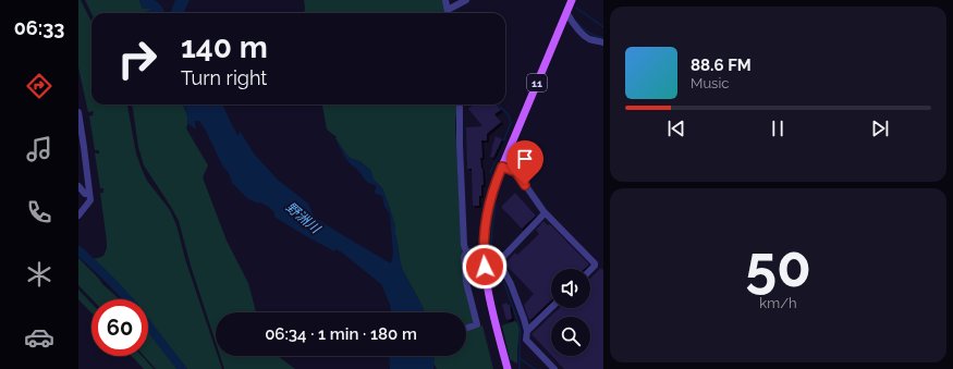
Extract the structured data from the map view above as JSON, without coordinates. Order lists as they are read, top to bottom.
{
  "streets": {
    "main road": ["11"]
  },
  "water": ["野洲川"],
  "page": {
    "tabs": "06:33",
    "turn": ["140 m", "Turn right"],
    "song": ["88.6 FM", "Music"],
    "tile": ["50", "km/h"],
    "limit": "60",
    "trip": "06:34 · 1 min · 180 m"
  }
}
